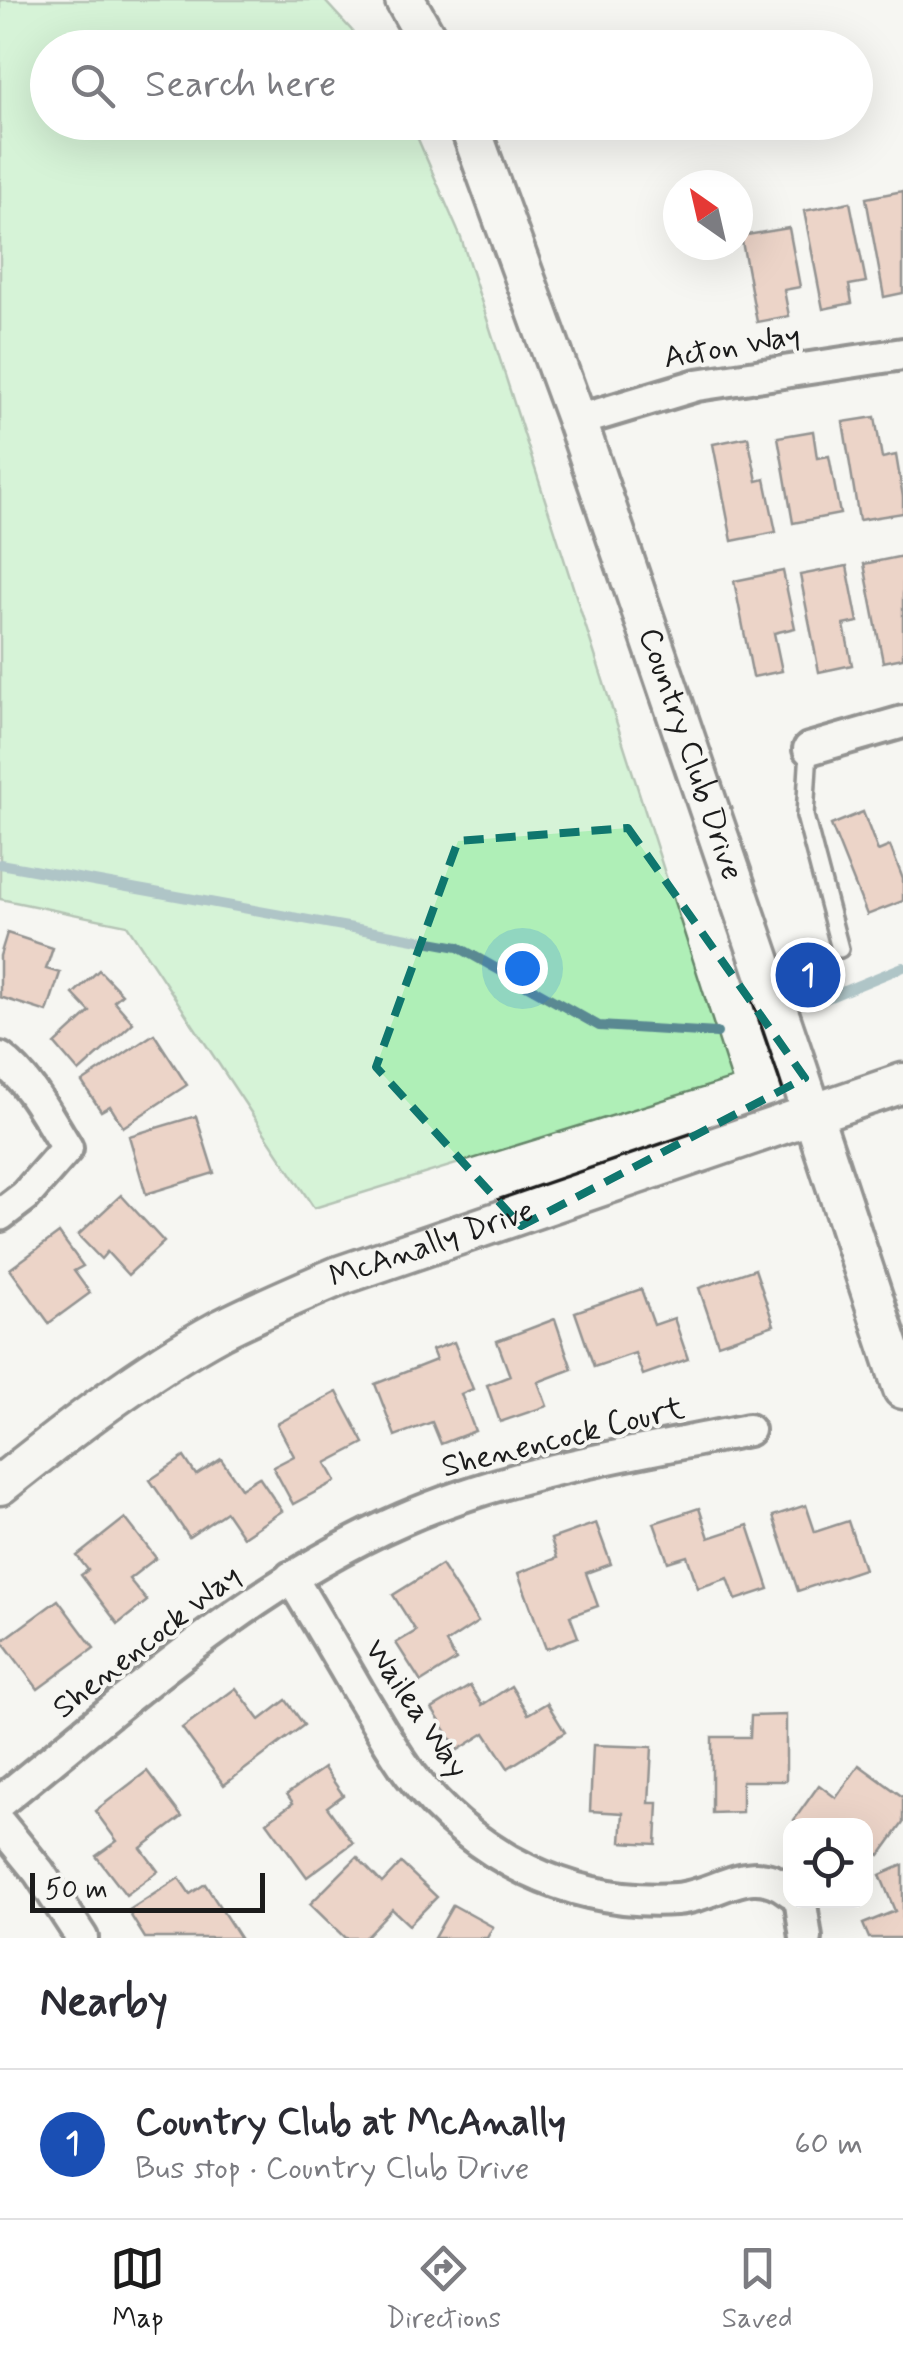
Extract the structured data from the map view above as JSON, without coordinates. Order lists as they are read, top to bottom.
{
  "streets": {
    "street": [
      "Acton Way",
      "Country Club Drive",
      "McAnally Drive",
      "Shenencock Court",
      "Shenencock Way",
      "Wailea Way"
    ]
  },
  "crossings": [
    ["Acton Way", "Country Club Drive"],
    ["Country Club Drive", "McAnally Drive"],
    ["Shenencock Court", "Shenencock Way"],
    ["Shenencock Court", "Wailea Way"],
    ["Shenencock Way", "Wailea Way"]
  ],
  "scale_bar": "50 m",
  "north": "top left",
  "page": {
    "search": "Search here",
    "pins": "1",
    "scale": "50 m",
    "heading": "Nearby",
    "list": [
      {
        "mark": "1",
        "name": "Country Club at McAnally",
        "note": "Bus stop · Country Club Drive",
        "value": "60 m"
      }
    ],
    "nav": ["Map", "Directions", "Saved"]
  }
}
